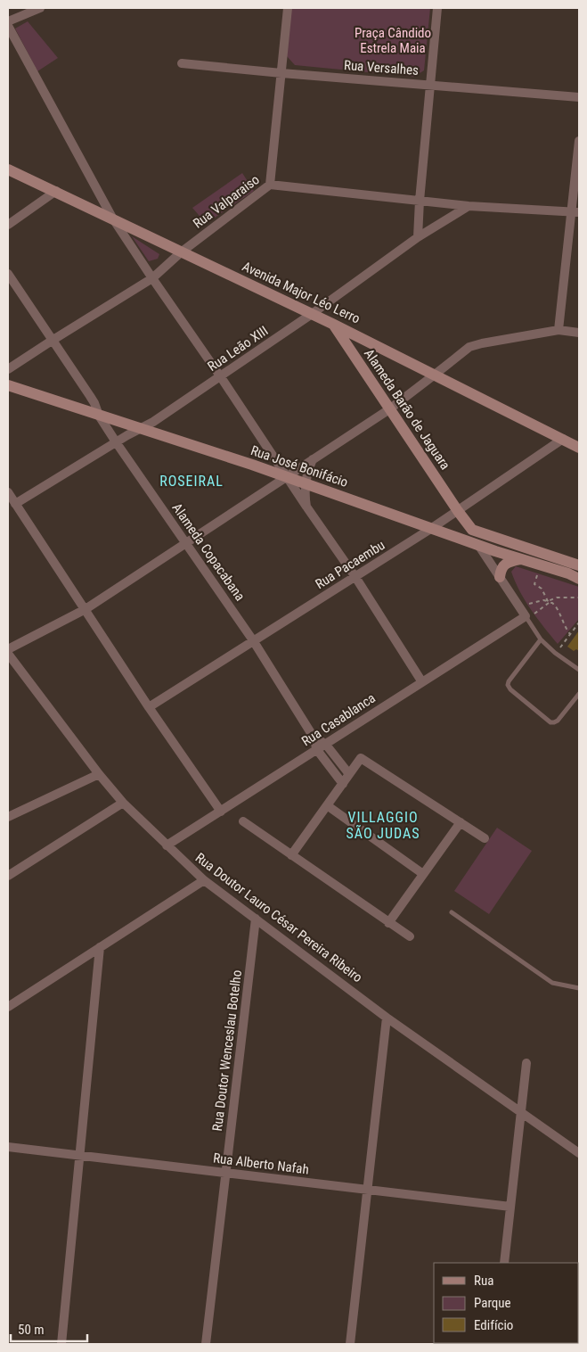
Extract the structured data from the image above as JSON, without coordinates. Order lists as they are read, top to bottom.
{
  "streets": {
    "street": [
      "Rua Versalhes",
      "Rua Valparaiso",
      "Avenida Major Léo Lerro",
      "Rua Leão XIII",
      "Alameda Barão de Jaguara",
      "Rua José Bonifácio",
      "Alameda Copacabana",
      "Rua Pacaembu",
      "Rua Casablanca",
      "Rua Doutor Lauro César Pereira Ribeiro",
      "Rua Doutor Wenceslau Botelho",
      "Rua Alberto Nafah"
    ]
  },
  "crossings": [
    ["Rua Valparaiso", "Avenida Major Léo Lerro"],
    ["Rua Valparaiso", "Rua Leão XIII"],
    ["Rua Valparaiso", "Alameda Copacabana"],
    ["Avenida Major Léo Lerro", "Rua Leão XIII"],
    ["Avenida Major Léo Lerro", "Alameda Barão de Jaguara"],
    ["Avenida Major Léo Lerro", "Rua Pacaembu"],
    ["Rua Leão XIII", "Rua José Bonifácio"],
    ["Rua Leão XIII", "Alameda Copacabana"],
    ["Alameda Barão de Jaguara", "Rua Pacaembu"],
    ["Rua José Bonifácio", "Alameda Copacabana"],
    ["Rua José Bonifácio", "Rua Pacaembu"],
    ["Alameda Copacabana", "Rua Pacaembu"],
    ["Alameda Copacabana", "Rua Casablanca"],
    ["Rua Casablanca", "Rua Doutor Lauro César Pereira Ribeiro"],
    ["Rua Doutor Lauro César Pereira Ribeiro", "Rua Doutor Wenceslau Botelho"],
    ["Rua Doutor Wenceslau Botelho", "Rua Alberto Nafah"]
  ],
  "districts": ["ROSEIRAL", "VILLAGGIO SÃO JUDAS"],
  "parks": ["Praça Cândido Estrela Maia"],
  "legend": ["Rua", "Parque", "Edifício"],
  "scale_bar": "50 m"
}
